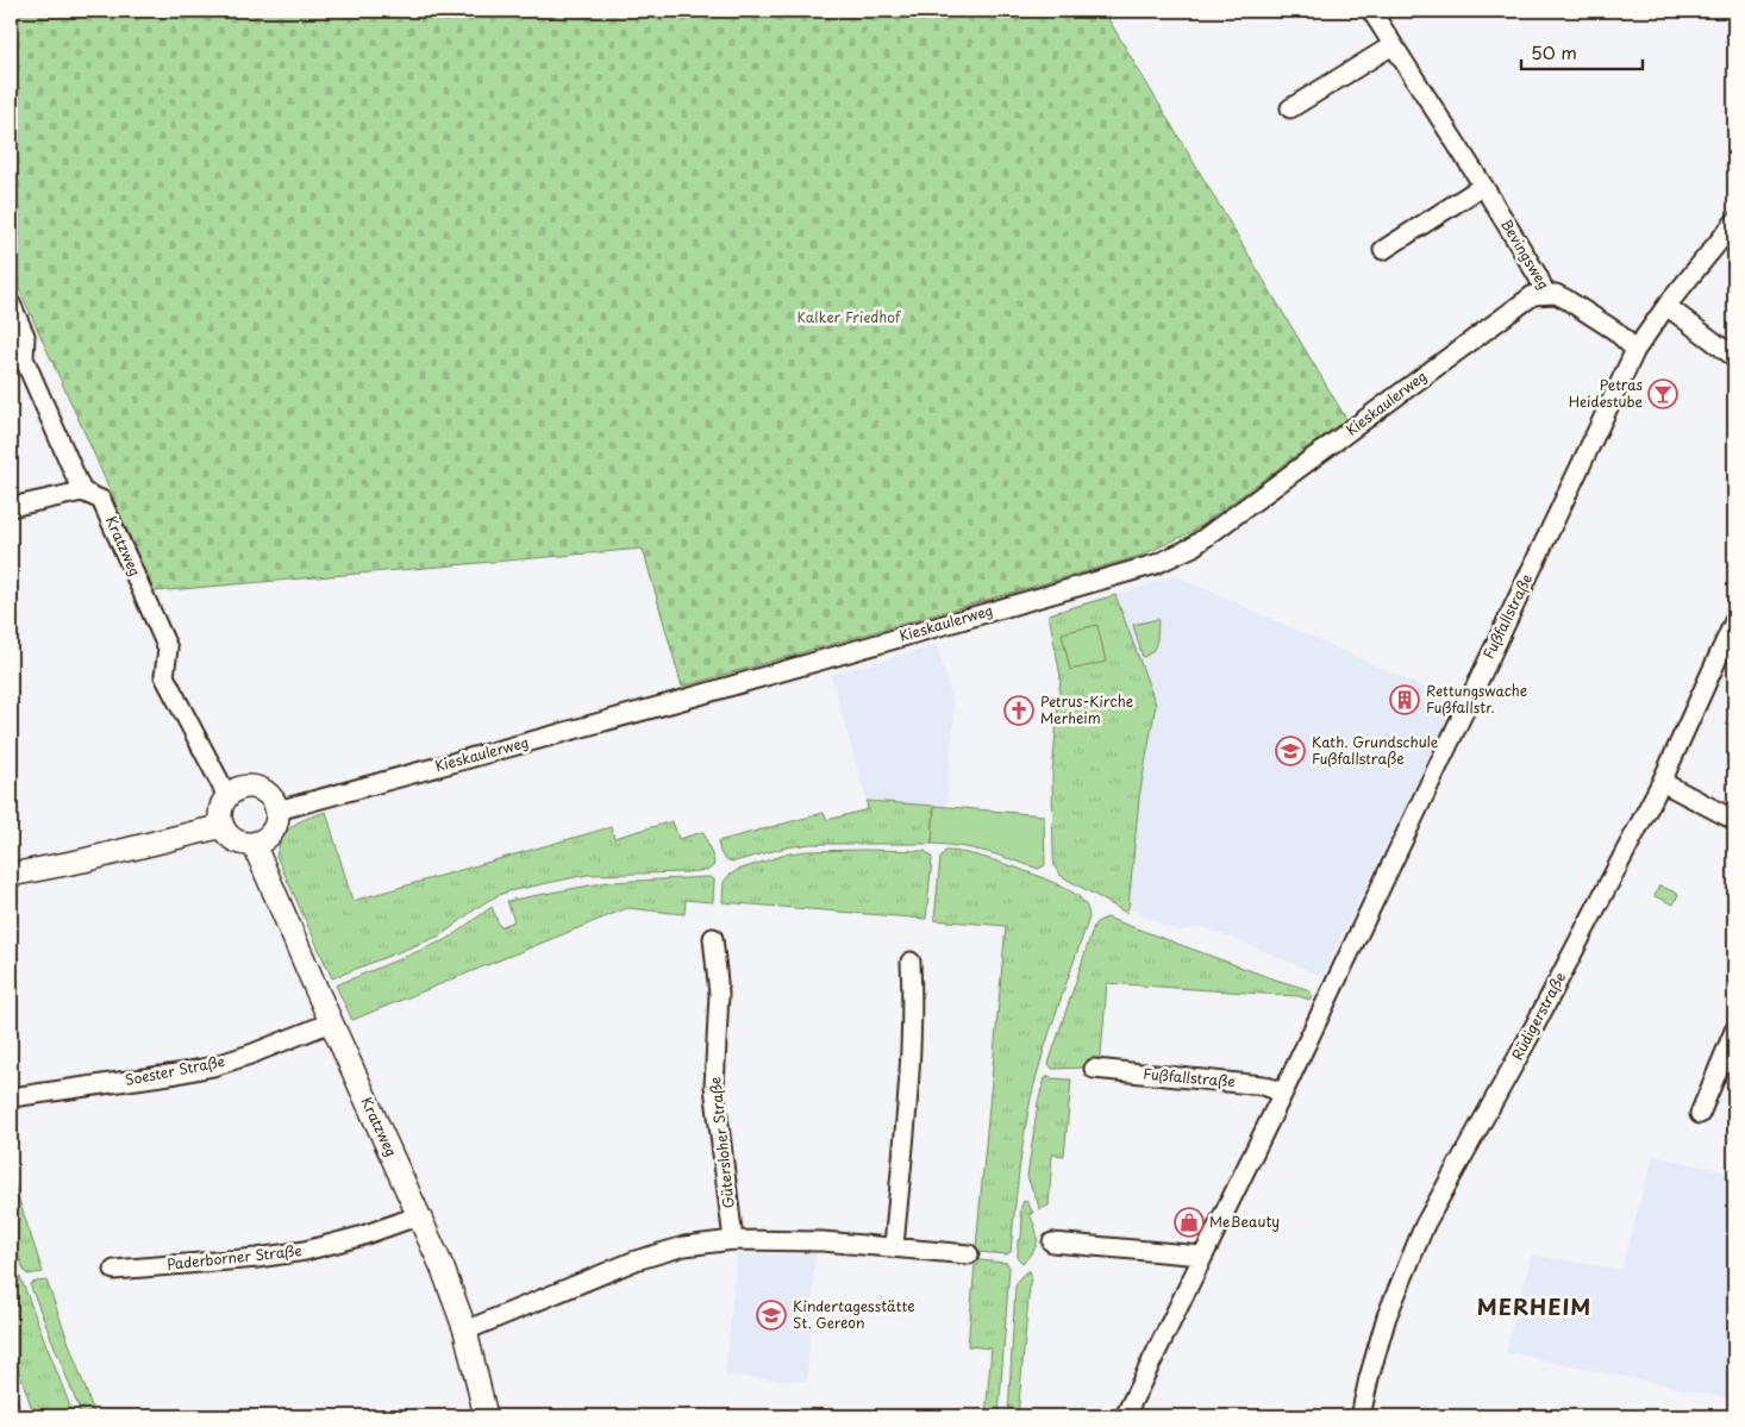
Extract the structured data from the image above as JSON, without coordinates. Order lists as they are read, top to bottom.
{
  "streets": {
    "street": [
      "Bevingsweg",
      "Kieskaulerweg",
      "Kratzweg",
      "Fußfallstraße",
      "Rüdigerstraße",
      "Soester Straße",
      "Gütersloher Straße",
      "Paderborner Straße"
    ]
  },
  "crossings": [
    ["Bevingsweg", "Kieskaulerweg"],
    ["Bevingsweg", "Fußfallstraße"],
    ["Kieskaulerweg", "Kratzweg"],
    ["Kratzweg", "Soester Straße"],
    ["Kratzweg", "Paderborner Straße"]
  ],
  "districts": ["MERHEIM"],
  "parks": ["Kalker Friedhof"],
  "places": {
    "bar": ["Petras Heidestube"],
    "building": ["Rettungswache Fußfallstr."],
    "church": ["Petrus-Kirche Merheim"],
    "school or university": ["Kath. Grundschule Fußfallstraße", "Kindertagesstätte St. Gereon"],
    "shop": ["MeBeauty"]
  },
  "scale_bar": "50 m"
}
